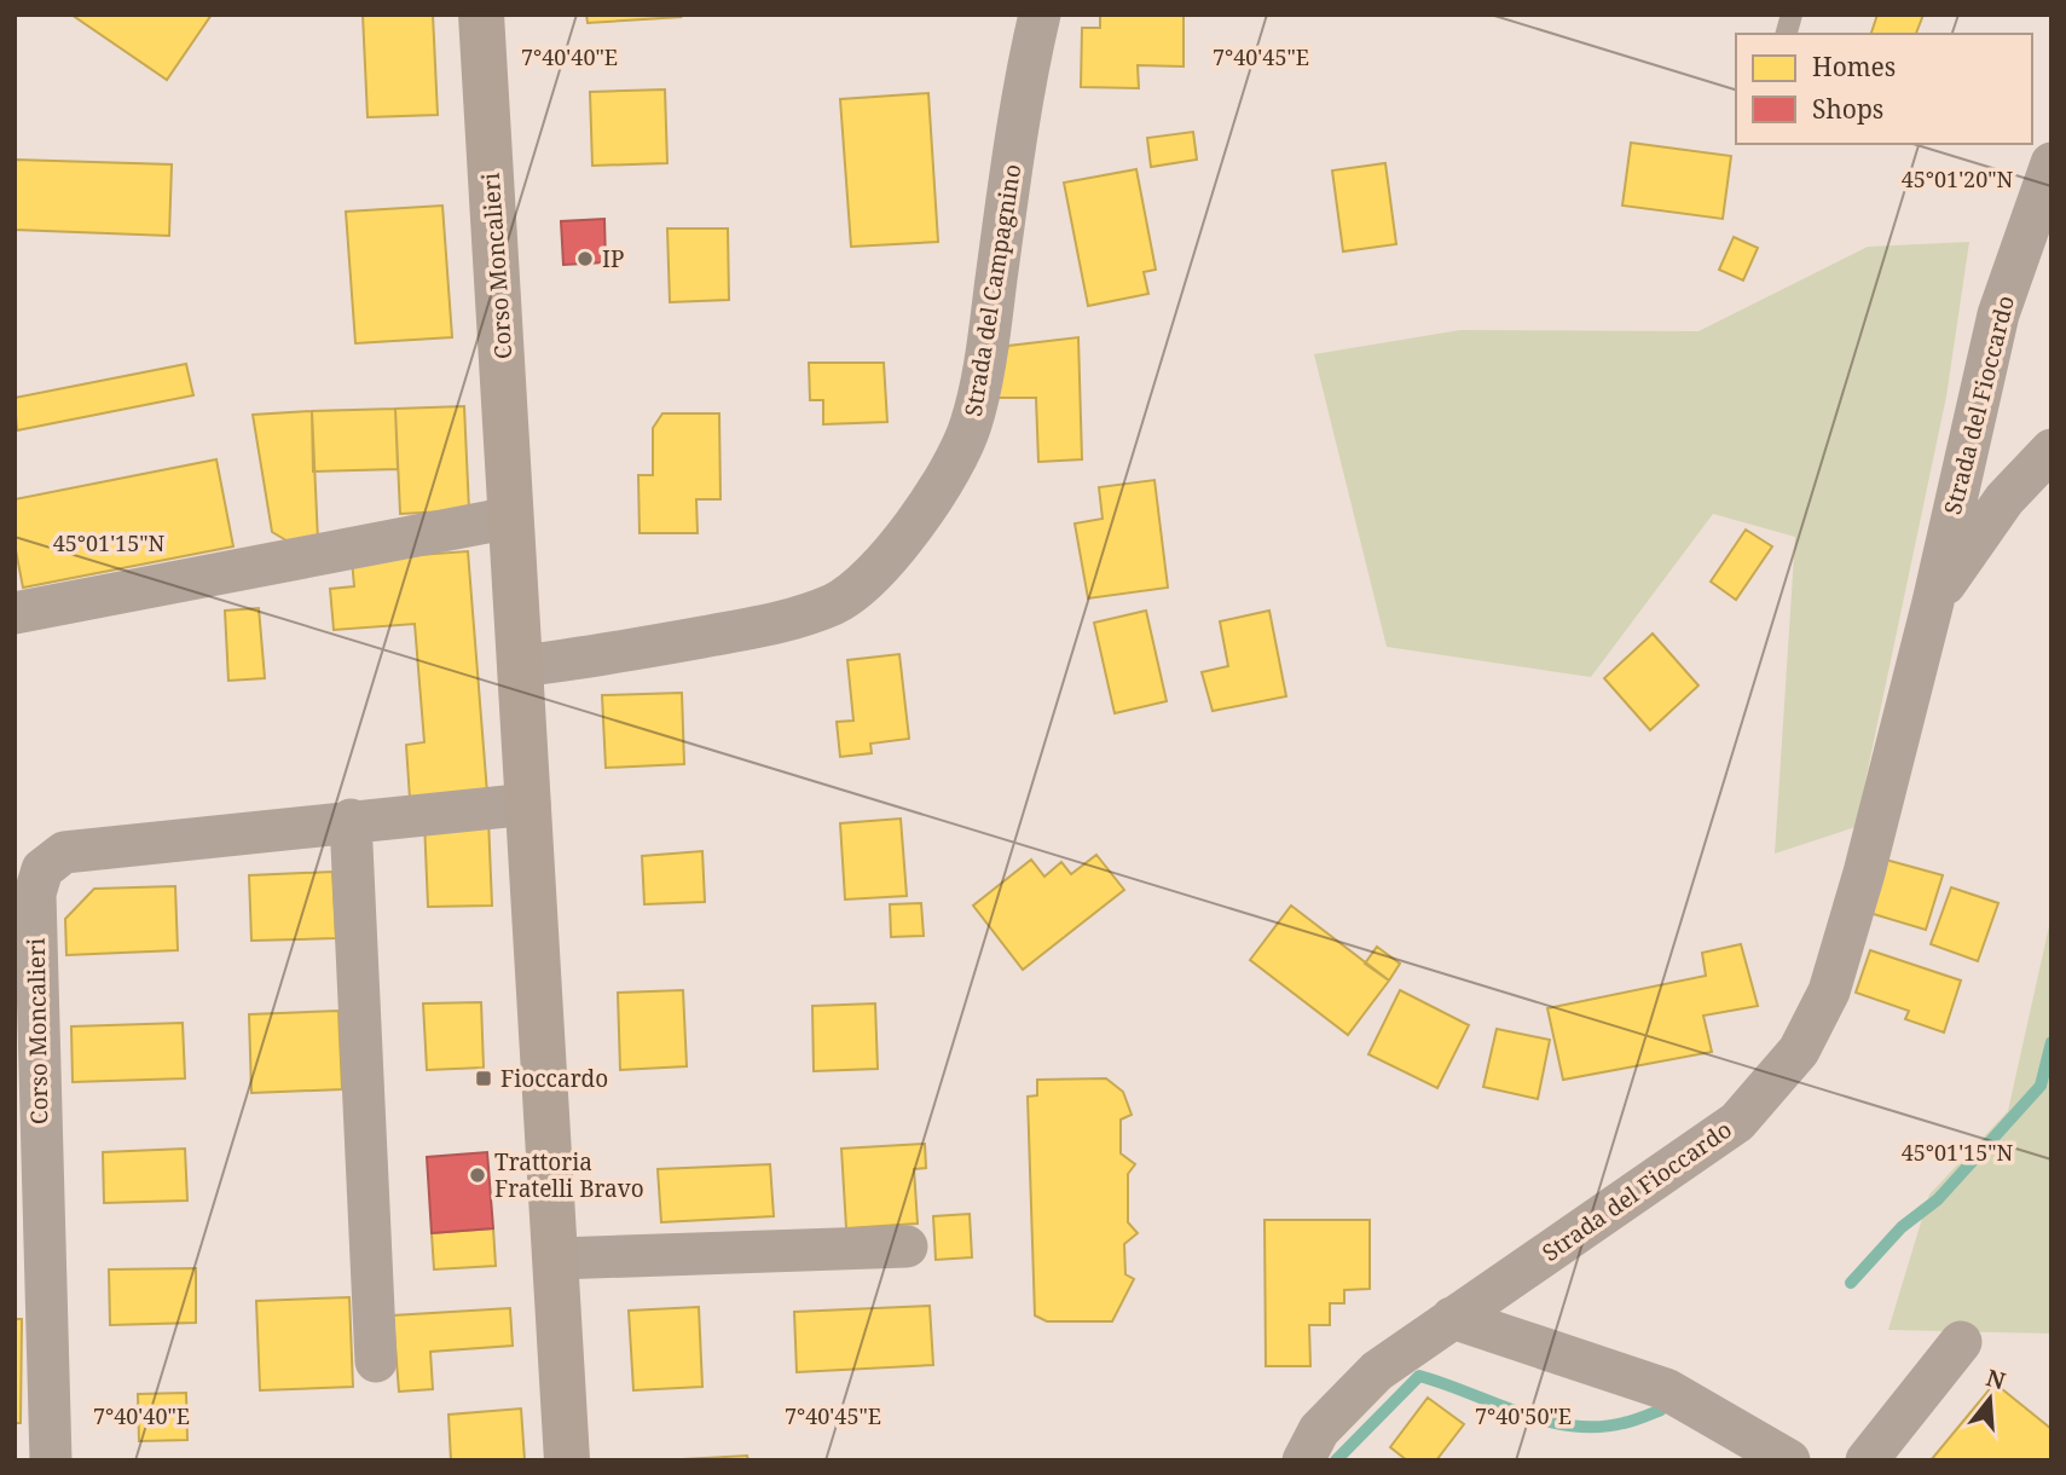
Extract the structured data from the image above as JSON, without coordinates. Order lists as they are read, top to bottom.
{
  "streets": {
    "main road": ["Corso Moncalieri"],
    "street": ["Strada del Campagnino", "Strada del Fioccardo"]
  },
  "crossings": [
    ["Corso Moncalieri", "Strada del Campagnino"]
  ],
  "places": {
    "other": ["IP", "Trattoria Fratelli Bravo"],
    "transit": ["Fioccardo"]
  },
  "legend": ["Homes", "Shops"],
  "north": "top",
  "coordinates": [
    "7°40'40\"E",
    "7°40'45\"E",
    "45°01'20\"N",
    "45°01'15\"N",
    "7°40'50\"E"
  ]
}
